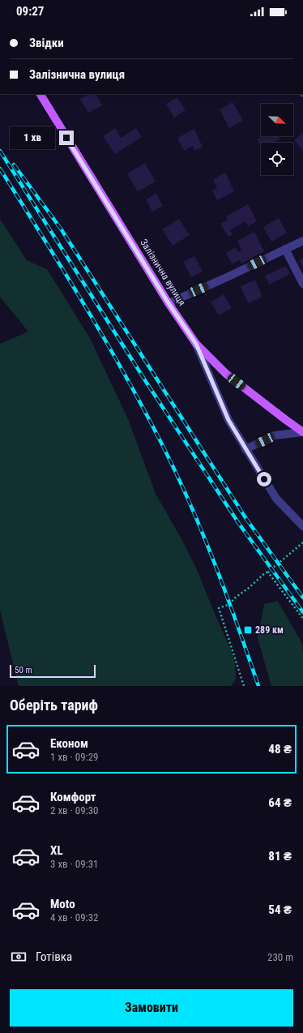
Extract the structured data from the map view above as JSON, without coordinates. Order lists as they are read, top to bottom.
{
  "streets": {
    "main road": ["Залізнична вулиця"]
  },
  "places": {
    "transit": ["289 км"]
  },
  "scale_bar": "50 m",
  "north": "bottom right",
  "page": {
    "status": "09:27",
    "banner": ["Звідки", "Залізнична вулиця"],
    "bubble": "1 хв",
    "scale": "50 m",
    "heading": "Оберіть тариф",
    "list": [
      {
        "name": "Економ",
        "note": "1 хв · 09:29",
        "value": "48 ₴"
      },
      {
        "name": "Комфорт",
        "note": "2 хв · 09:30",
        "value": "64 ₴"
      },
      {
        "name": "XL",
        "note": "3 хв · 09:31",
        "value": "81 ₴"
      },
      {
        "name": "Moto",
        "note": "4 хв · 09:32",
        "value": "54 ₴"
      }
    ],
    "pay": ["Готівка", "230 m"],
    "buttons": "Замовити"
  }
}
